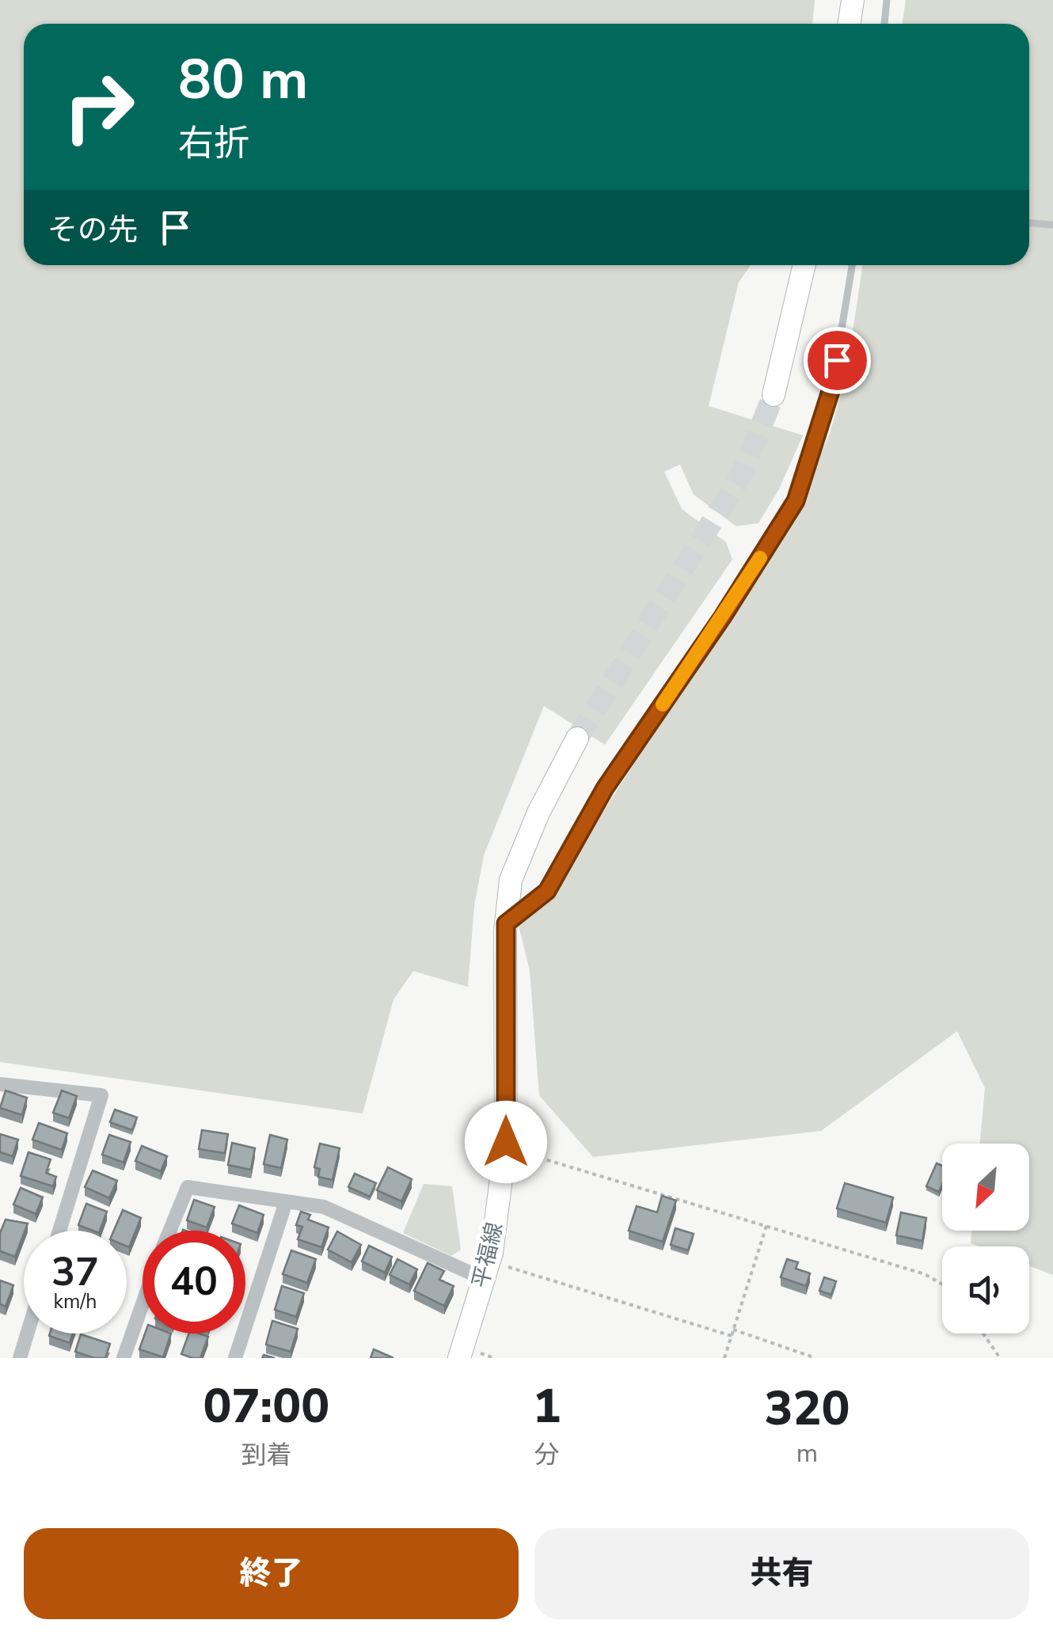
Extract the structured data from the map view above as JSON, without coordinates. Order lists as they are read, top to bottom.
{
  "streets": {
    "street": ["平福線"]
  },
  "north": "bottom left",
  "page": {
    "turn": ["80 m", "右折"],
    "then": "その先",
    "speed": "37 km/h",
    "limit": "40",
    "eta": [
      "07:00",
      "到着",
      "1",
      "分",
      "320",
      "m"
    ],
    "buttons": ["終了", "共有"]
  }
}
